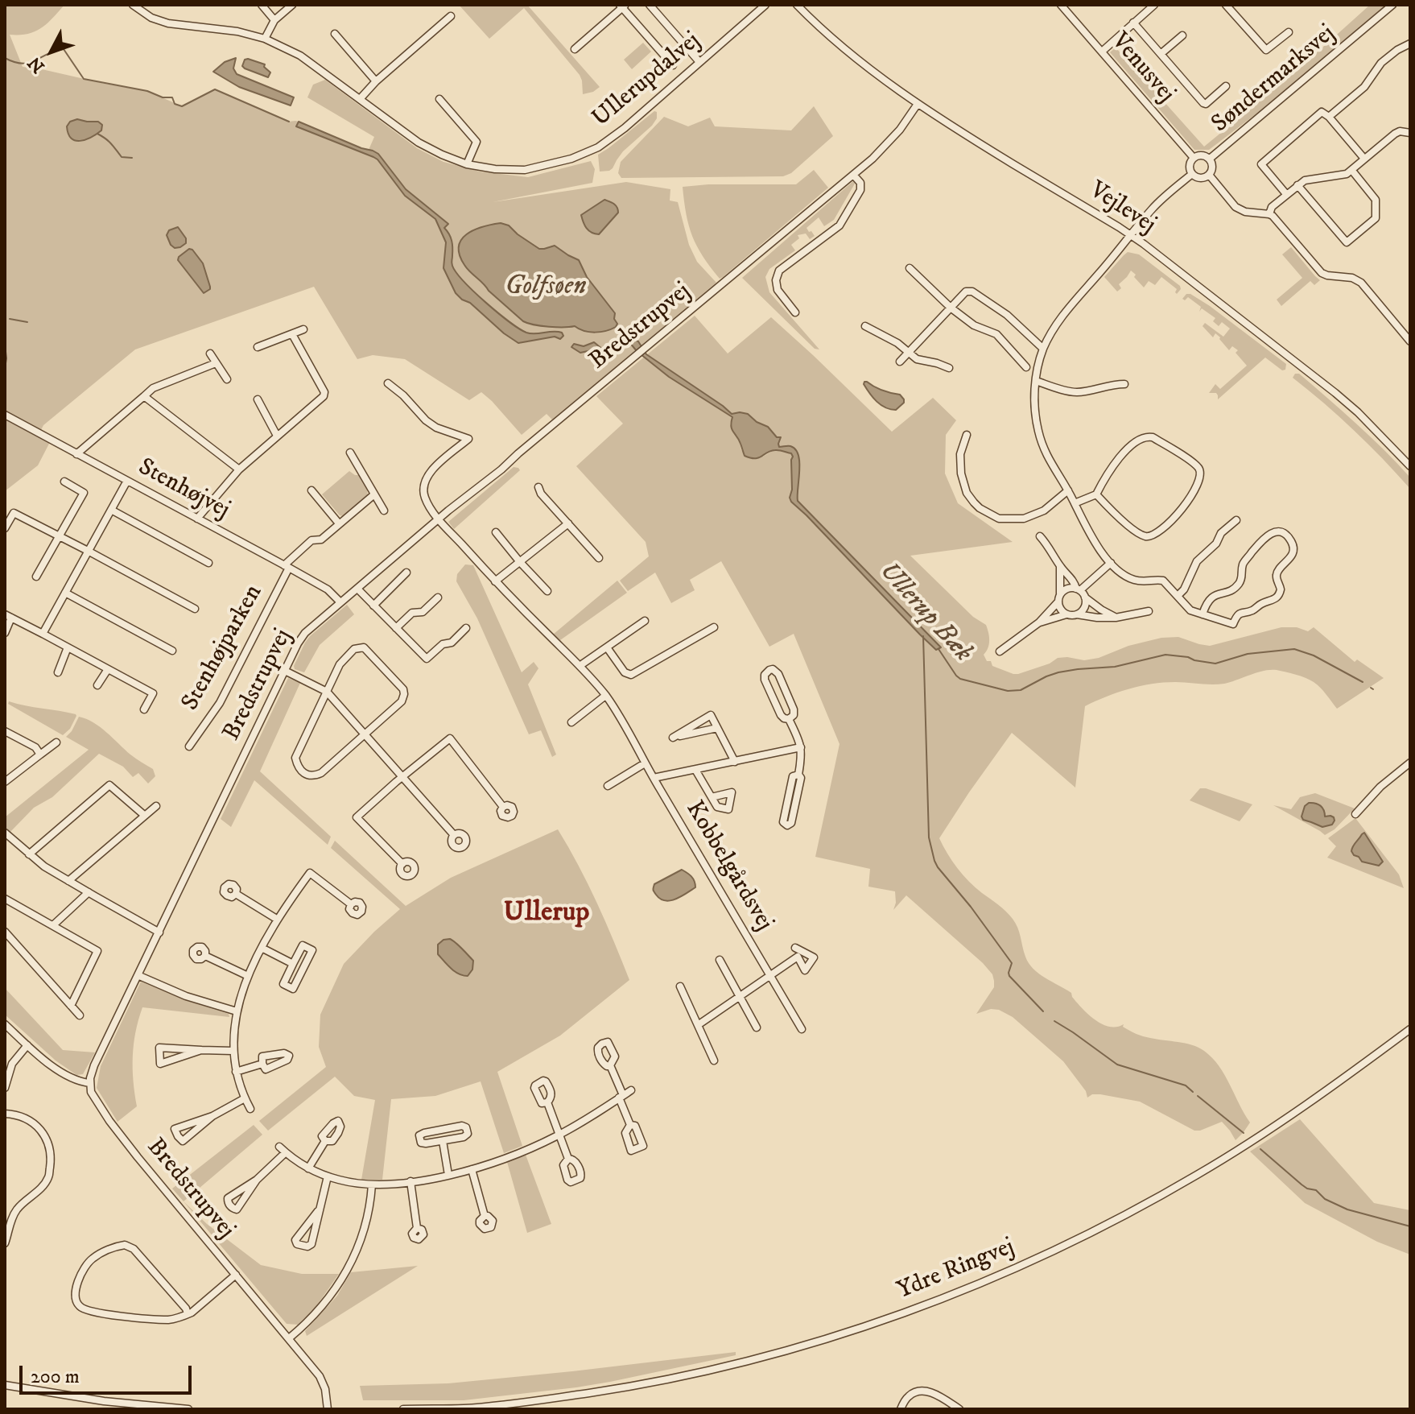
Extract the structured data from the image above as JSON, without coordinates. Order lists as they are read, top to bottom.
{
  "streets": {
    "street": [
      "Venusvej",
      "Søndermarksvej",
      "Ullerupdalvej",
      "Vejlevej",
      "Bredstrupvej",
      "Stenhøjvej",
      "Stenhøjparken",
      "Kobbelgårdsvej",
      "Ydre Ringvej"
    ]
  },
  "crossings": [
    ["Venusvej", "Søndermarksvej"],
    ["Vejlevej", "Bredstrupvej"],
    ["Bredstrupvej", "Stenhøjvej"],
    ["Bredstrupvej", "Kobbelgårdsvej"],
    ["Stenhøjvej", "Stenhøjparken"]
  ],
  "districts": ["Ullerup"],
  "water": ["Golfsøen", "Ullerup Bæk"],
  "scale_bar": "200 m",
  "north": "bottom left"
}
